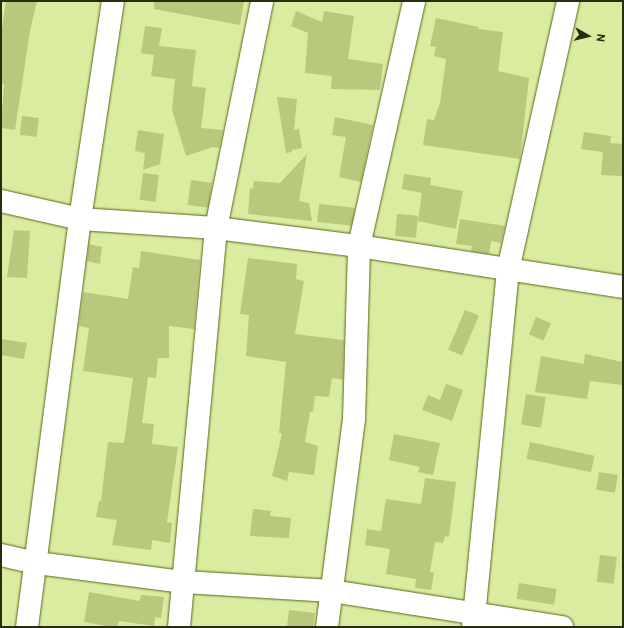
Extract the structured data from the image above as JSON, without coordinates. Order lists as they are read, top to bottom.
{
  "north": "right"
}
